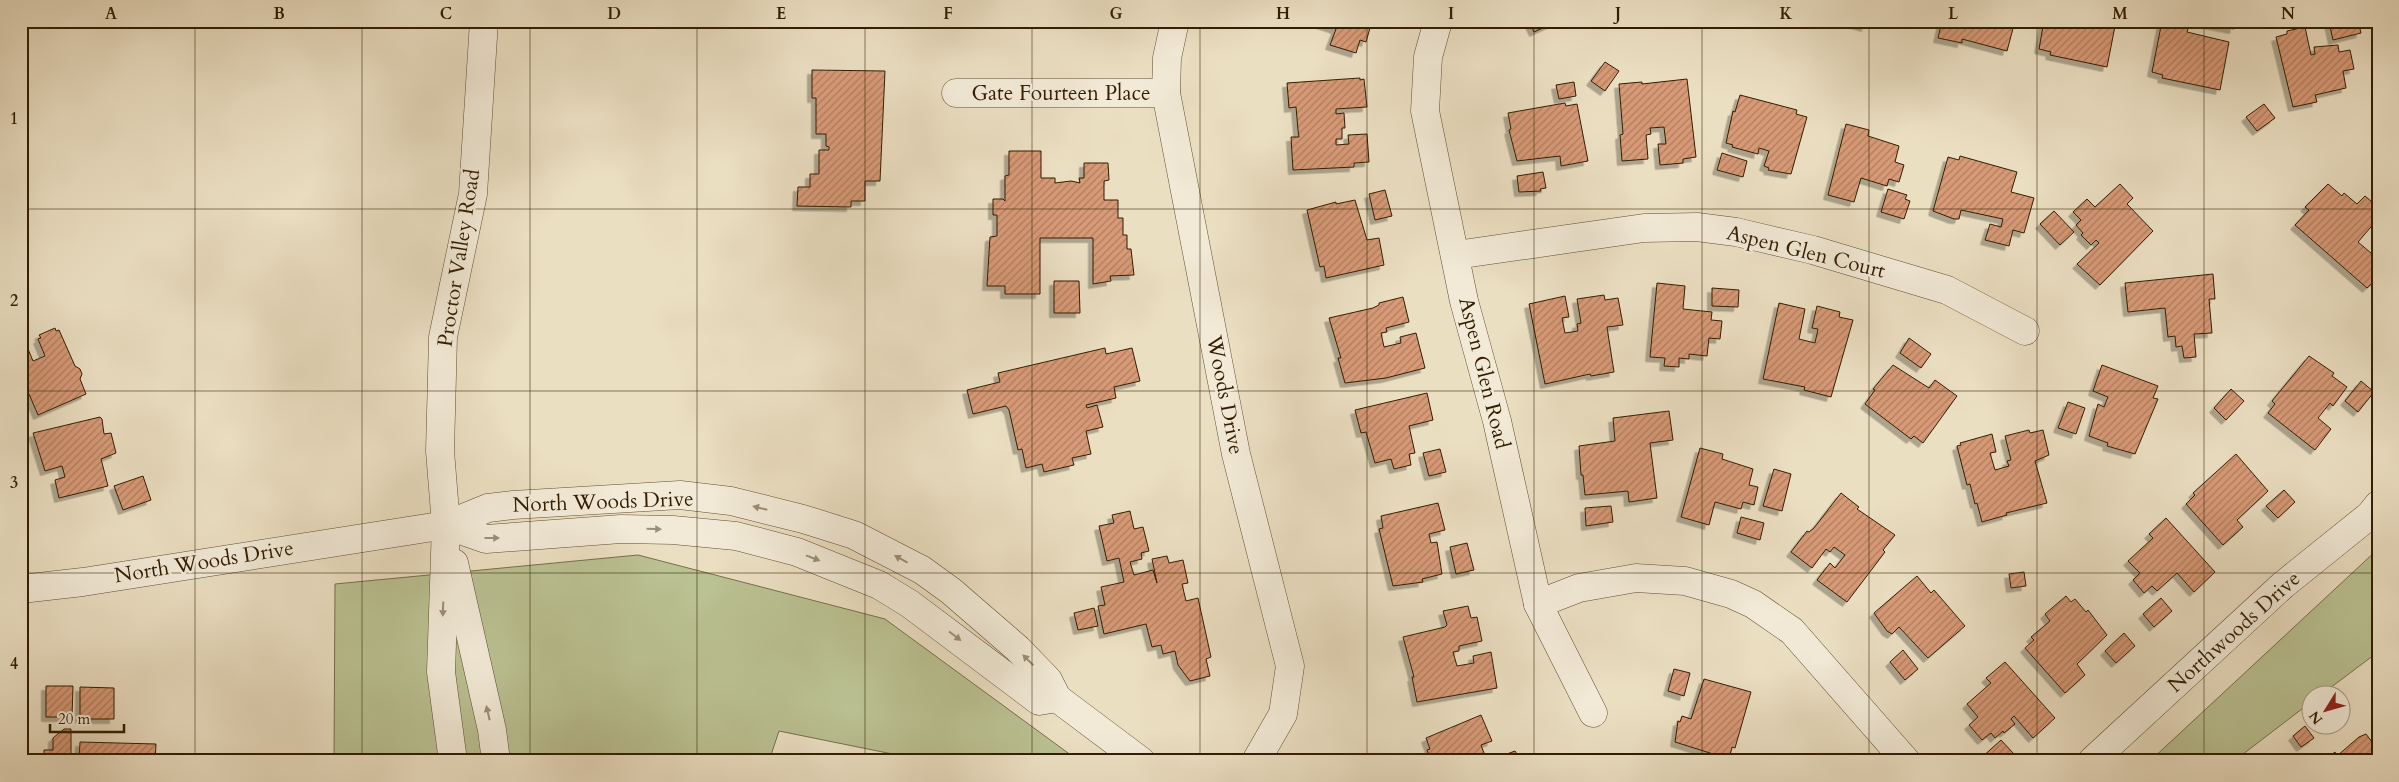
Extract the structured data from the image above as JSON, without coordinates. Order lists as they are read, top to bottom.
{
  "streets": {
    "street": [
      "Gate Fourteen Place",
      "Aspen Glen Court",
      "Proctor Valley Road",
      "Aspen Glen Road",
      "Woods Drive",
      "North Woods Drive",
      "Northwoods Drive"
    ]
  },
  "crossings": [
    ["Gate Fourteen Place", "Woods Drive"],
    ["Aspen Glen Court", "Aspen Glen Road"],
    ["Proctor Valley Road", "North Woods Drive"]
  ],
  "scale_bar": "20 m",
  "north": "bottom left",
  "grid": {
    "columns": [
      "A",
      "B",
      "C",
      "D",
      "E",
      "F",
      "G",
      "H",
      "I",
      "J",
      "K",
      "L",
      "M",
      "N"
    ],
    "rows": [
      "1",
      "2",
      "3",
      "4"
    ]
  }
}
